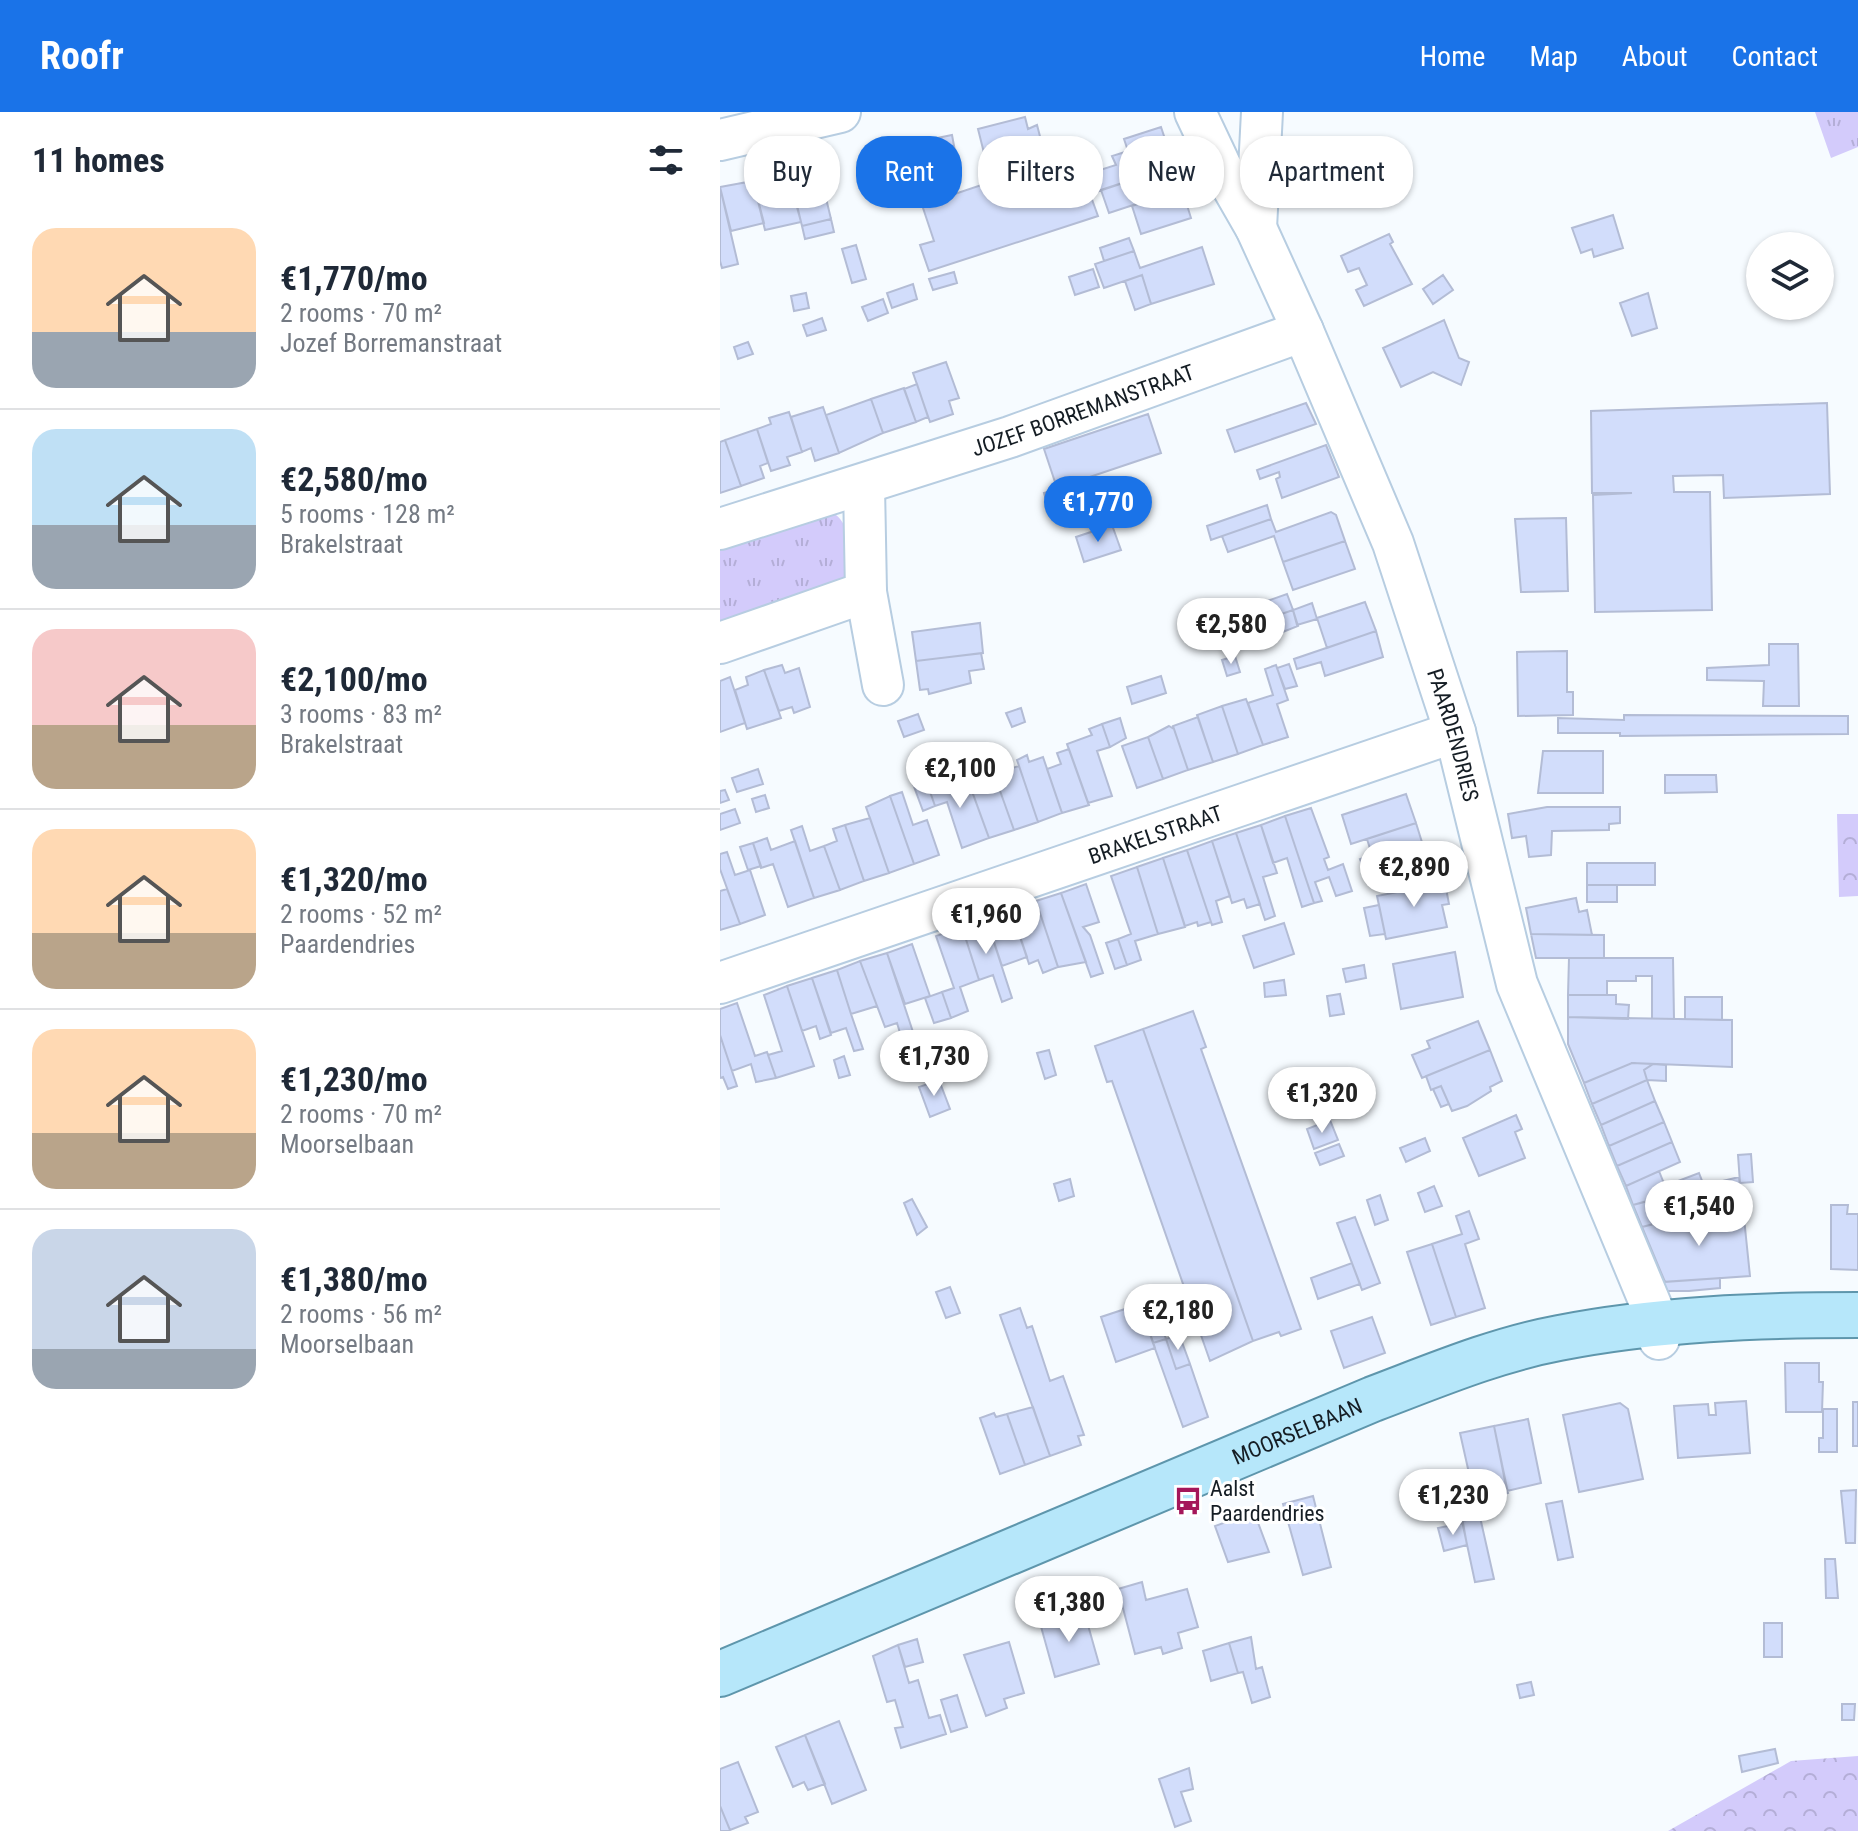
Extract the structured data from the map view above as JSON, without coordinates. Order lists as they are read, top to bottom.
{
  "streets": {
    "main road": ["MOORSELBAAN"],
    "street": ["JOZEF BORREMANSTRAAT", "PAARDENDRIES", "BRAKELSTRAAT"]
  },
  "crossings": [
    ["JOZEF BORREMANSTRAAT", "PAARDENDRIES"],
    ["PAARDENDRIES", "BRAKELSTRAAT"],
    ["PAARDENDRIES", "MOORSELBAAN"]
  ],
  "places": {
    "bus stop": ["Aalst Paardendries"]
  },
  "page": {
    "header": "Roofr",
    "nav": [
      "Home",
      "Map",
      "About",
      "Contact"
    ],
    "heading": "11 homes",
    "chip": [
      "Buy",
      "Rent",
      "Filters",
      "New",
      "Apartment"
    ],
    "list": [
      {
        "name": "€1,770/mo",
        "note": "2 rooms · 70 m² · Jozef Borremanstraat"
      },
      {
        "name": "€2,580/mo",
        "note": "5 rooms · 128 m² · Brakelstraat"
      },
      {
        "name": "€2,100/mo",
        "note": "3 rooms · 83 m² · Brakelstraat"
      },
      {
        "name": "€1,320/mo",
        "note": "2 rooms · 52 m² · Paardendries"
      },
      {
        "name": "€1,230/mo",
        "note": "2 rooms · 70 m² · Moorselbaan"
      },
      {
        "name": "€1,380/mo",
        "note": "2 rooms · 56 m² · Moorselbaan"
      }
    ],
    "price": [
      "€1,770",
      "€2,580",
      "€2,100",
      "€2,890",
      "€1,960",
      "€1,730",
      "€1,320",
      "€1,540",
      "€2,180",
      "€1,230",
      "€1,380"
    ]
  }
}
